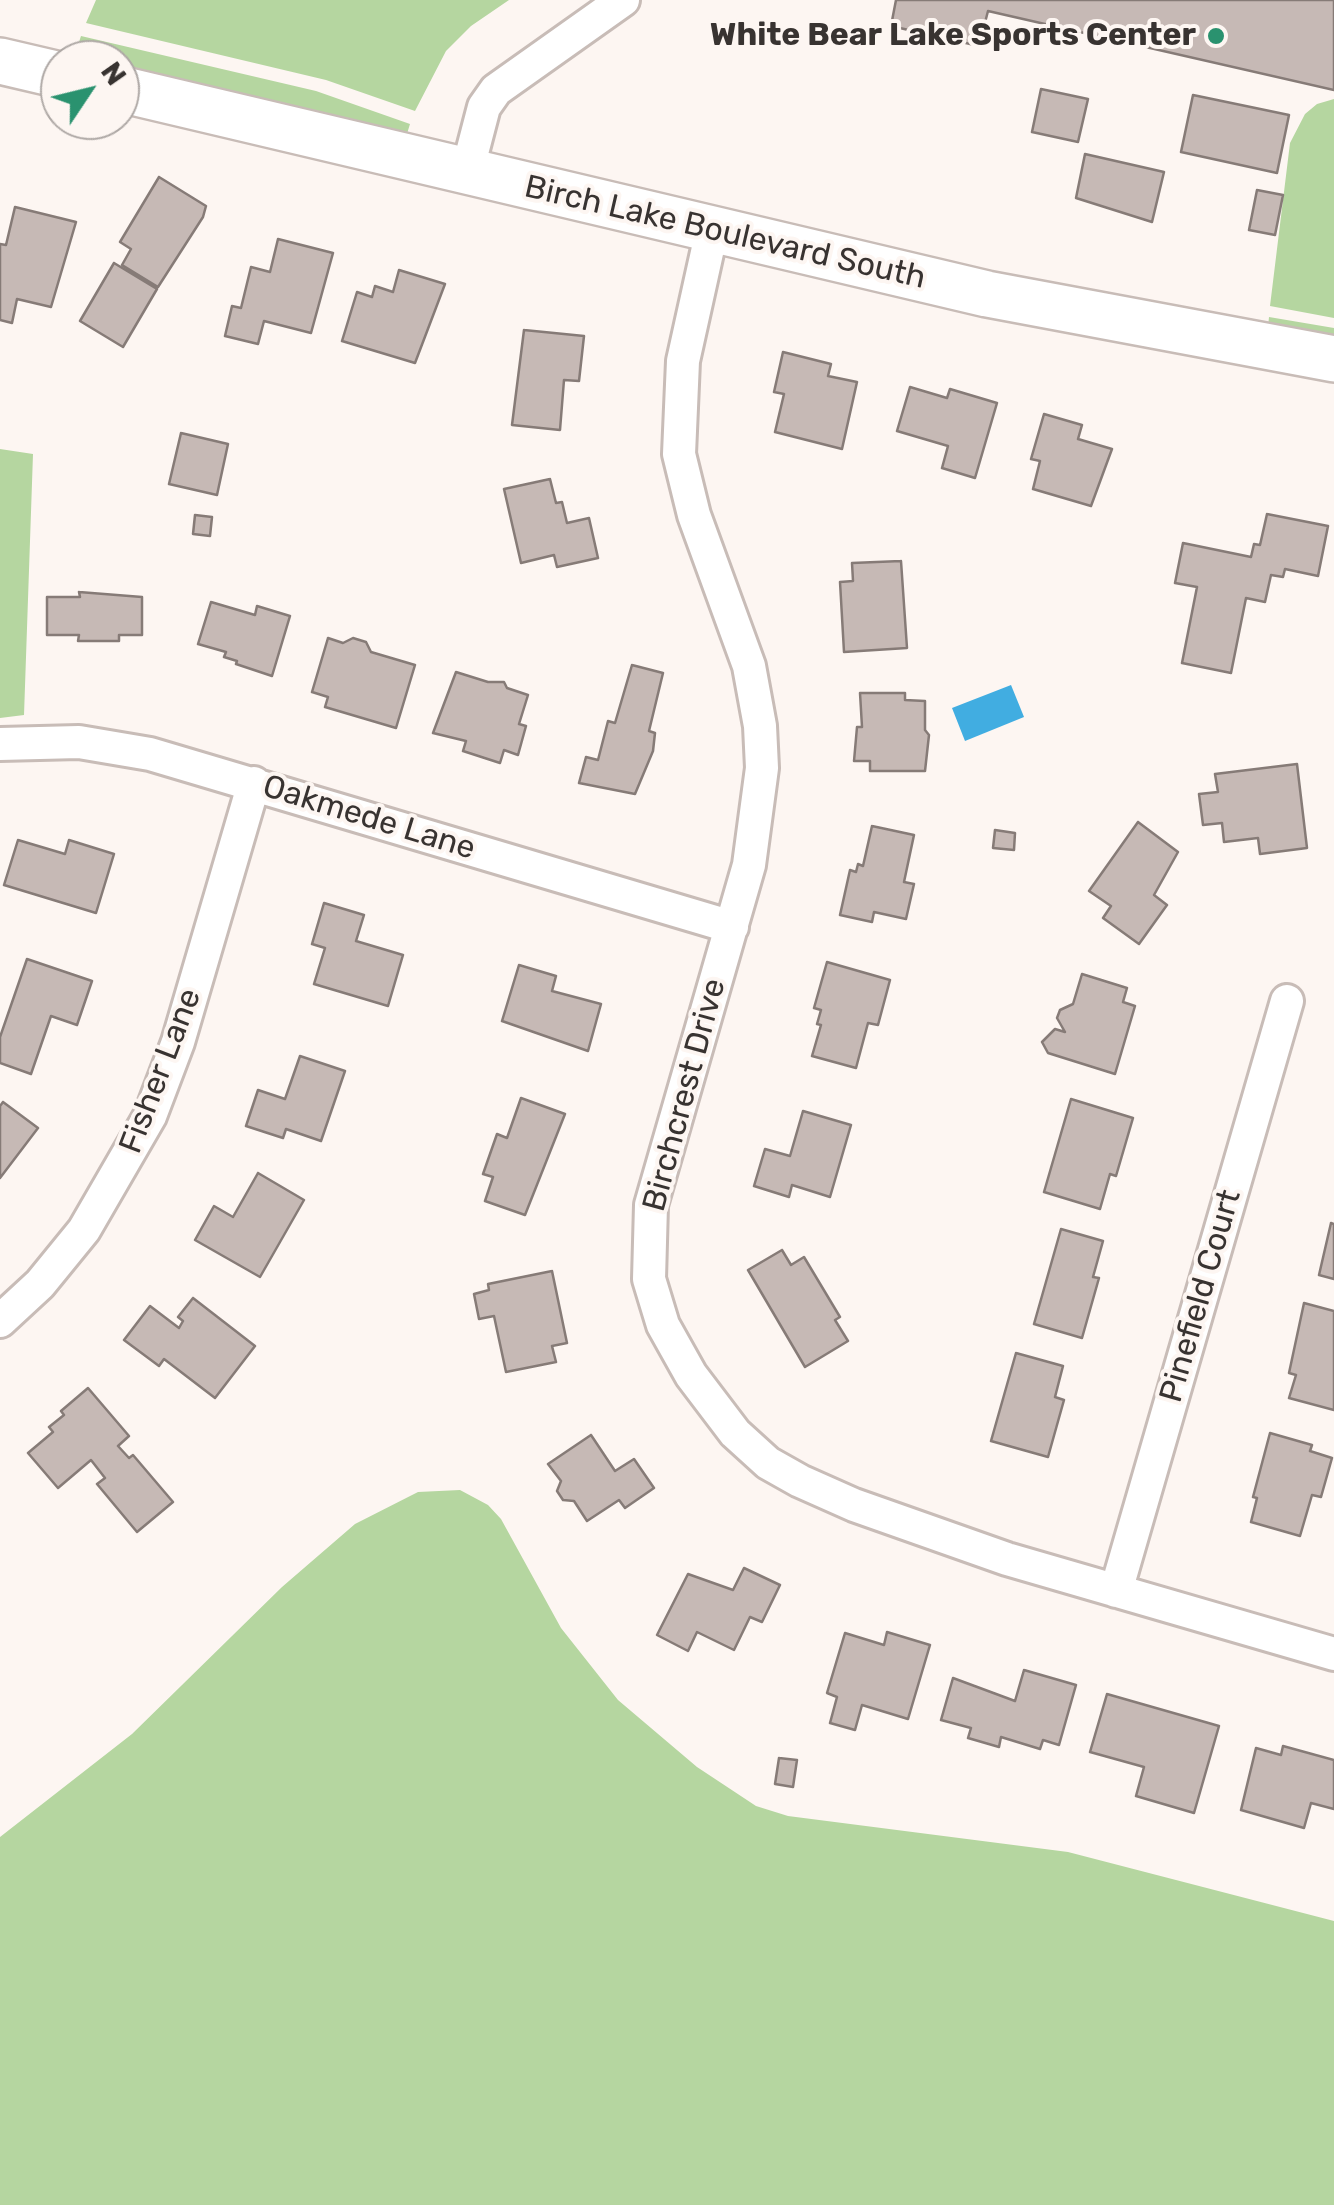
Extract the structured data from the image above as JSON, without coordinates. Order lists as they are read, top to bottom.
{
  "streets": {
    "street": [
      "Birch Lake Boulevard South",
      "Oakmede Lane",
      "Fisher Lane",
      "Birchcrest Drive",
      "Pinefield Court"
    ]
  },
  "crossings": [
    ["Birch Lake Boulevard South", "Birchcrest Drive"],
    ["Oakmede Lane", "Fisher Lane"],
    ["Oakmede Lane", "Birchcrest Drive"],
    ["Birchcrest Drive", "Pinefield Court"]
  ],
  "places": ["White Bear Lake Sports Center"],
  "north": "top right"
}
